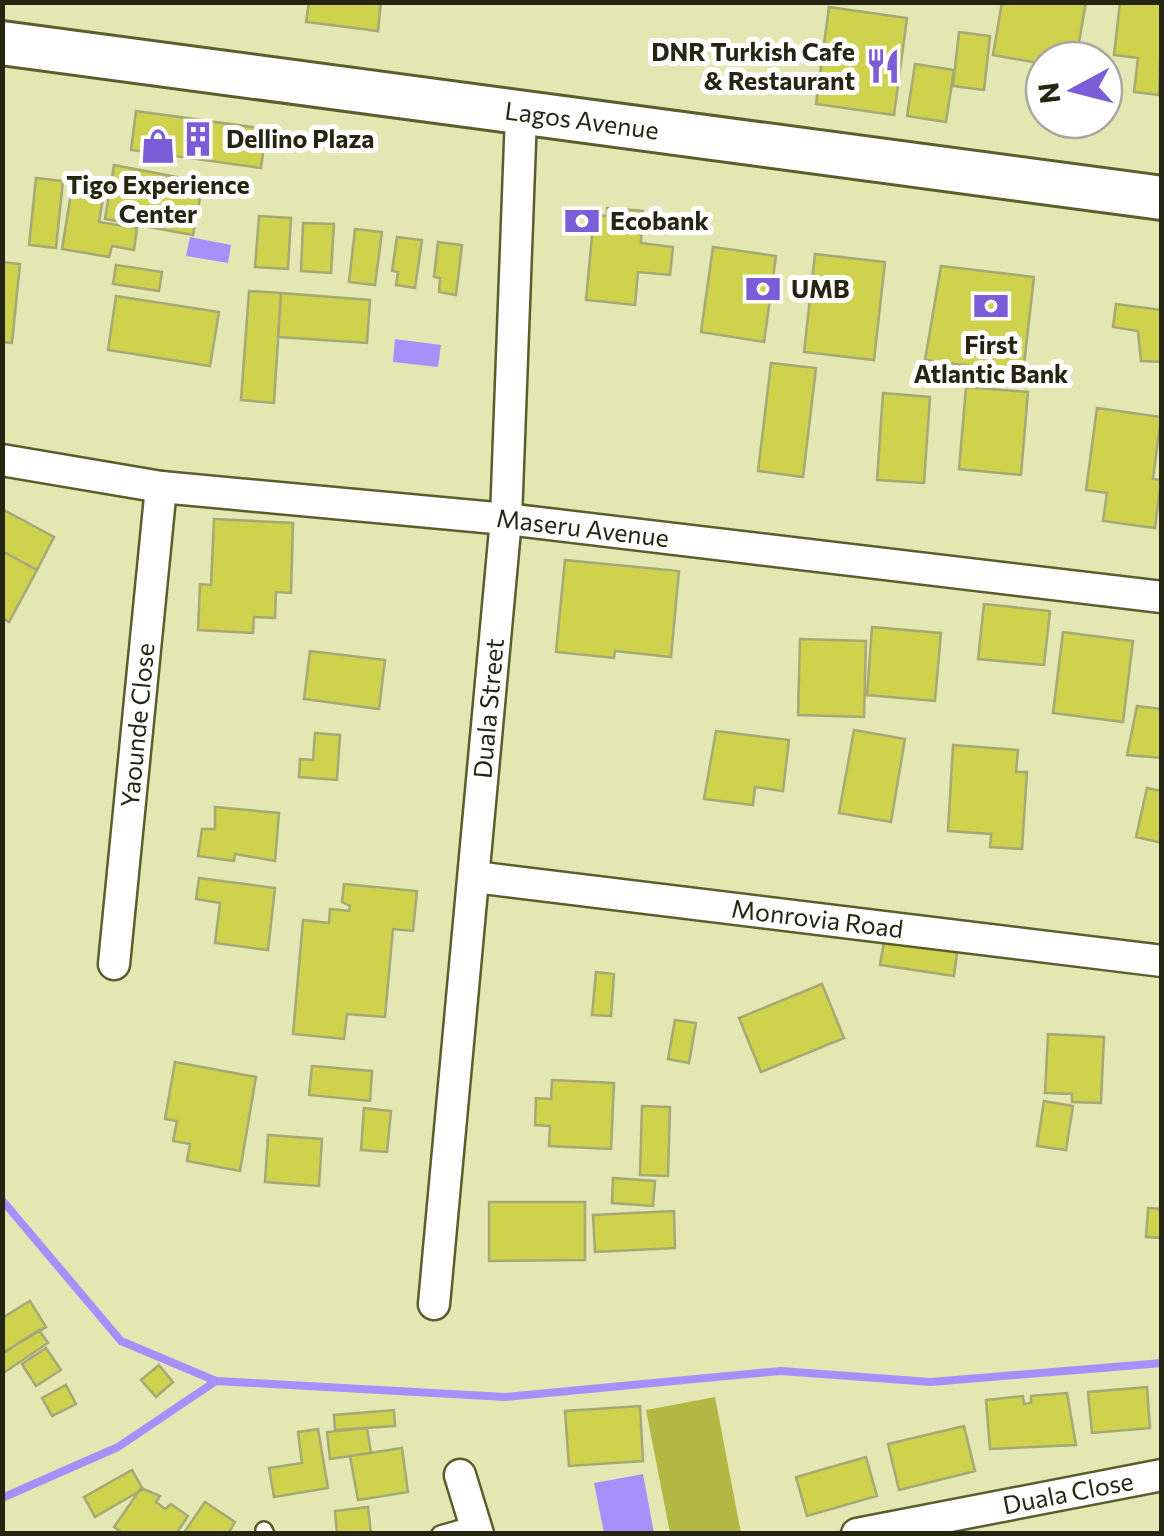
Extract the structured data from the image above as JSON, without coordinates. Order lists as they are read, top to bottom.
{
  "streets": {
    "street": [
      "Lagos Avenue",
      "Maseru Avenue",
      "Duala Street",
      "Yaounde Close",
      "Monrovia Road",
      "Duala Close"
    ]
  },
  "crossings": [
    ["Lagos Avenue", "Duala Street"],
    ["Maseru Avenue", "Duala Street"],
    ["Maseru Avenue", "Yaounde Close"],
    ["Duala Street", "Monrovia Road"]
  ],
  "places": {
    "restaurant": ["DNR Turkish Cafe & Restaurant"],
    "building": ["Dellino Plaza"],
    "shop": ["Tigo Experience Center"],
    "bank": ["Ecobank", "UMB", "First Atlantic Bank"]
  },
  "north": "left"
}
